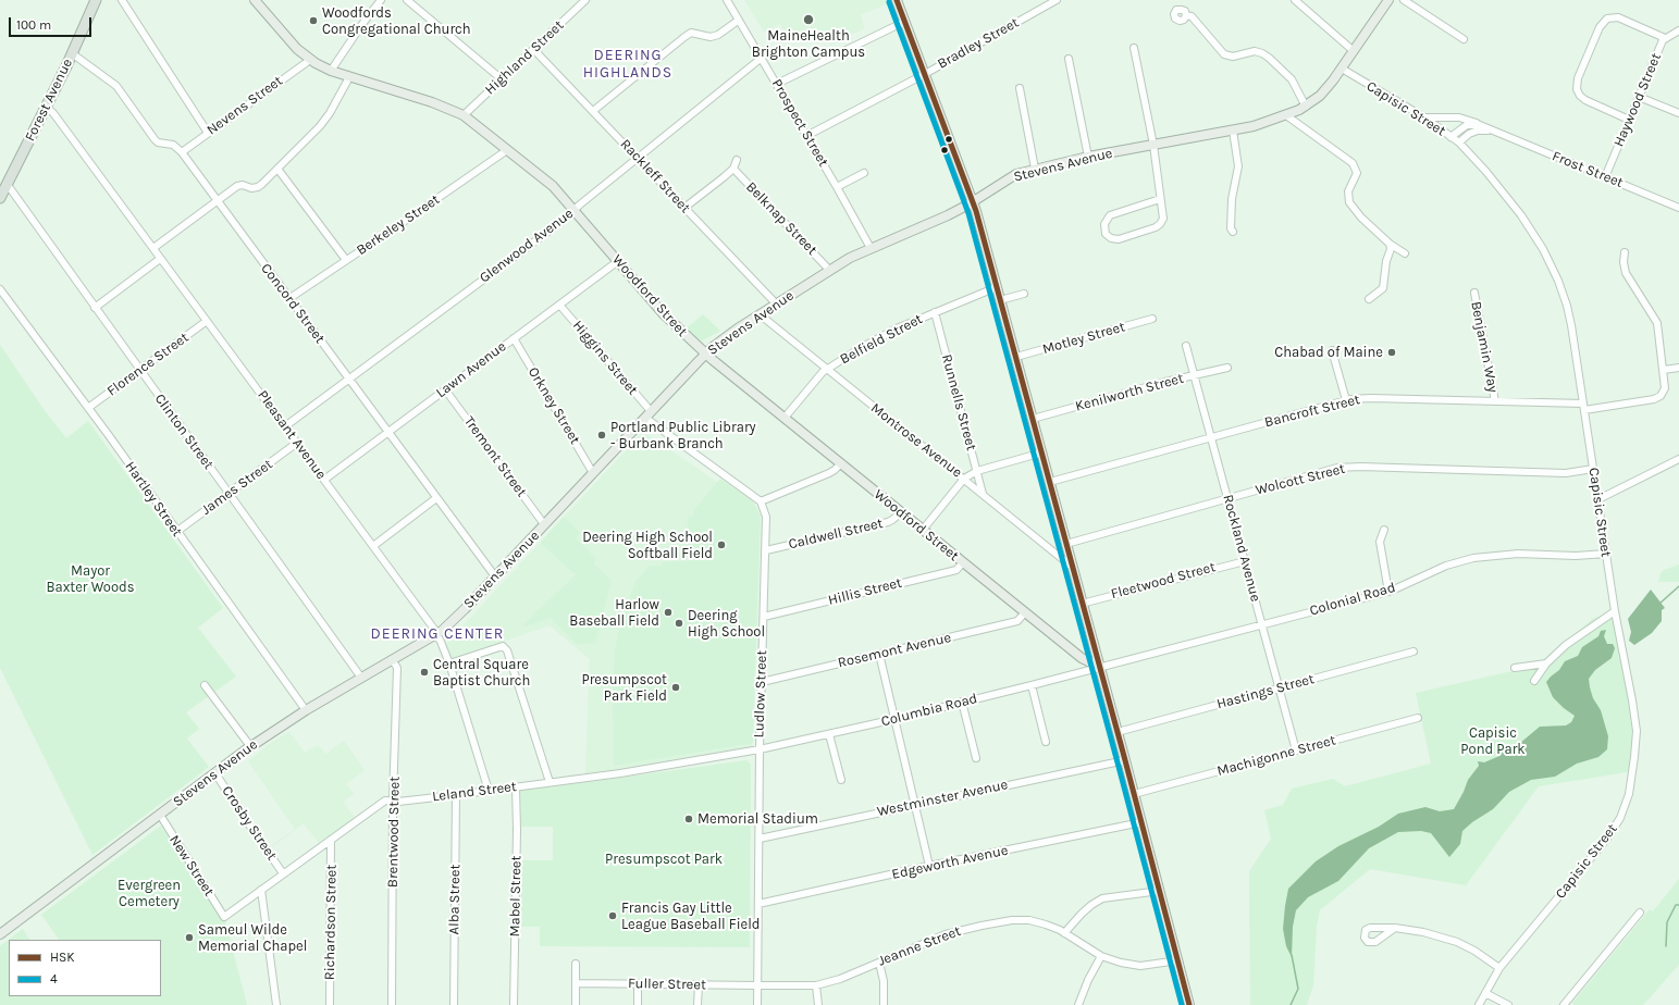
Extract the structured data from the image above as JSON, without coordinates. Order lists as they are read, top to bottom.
{
  "streets": {
    "highway": ["Forest Avenue"],
    "main road": ["Stevens Avenue", "Woodford Street"],
    "street": [
      "Bradley Street",
      "Highland Street",
      "Haywood Street",
      "Nevens Street",
      "Capisic Street",
      "Prospect Street",
      "Frost Street",
      "Rackleff Street",
      "Belknap Street",
      "Berkeley Street",
      "Glenwood Avenue",
      "Concord Street",
      "Motley Street",
      "Belfield Street",
      "Benjamin Way",
      "Higgins Street",
      "Florence Street",
      "Lawn Avenue",
      "Kenilworth Street",
      "Runnells Street",
      "Orkney Street",
      "Bancroft Street",
      "Clinton Street",
      "Pleasant Avenue",
      "Montrose Avenue",
      "Tremont Street",
      "Wolcott Street",
      "James Street",
      "Hartley Street",
      "Caldwell Street",
      "Rockland Avenue",
      "Fleetwood Street",
      "Hillis Street",
      "Colonial Road",
      "Rosemont Avenue",
      "Hastings Street",
      "Ludlow Street",
      "Columbia Road",
      "Machigonne Street",
      "Leland Street",
      "Westminster Avenue",
      "Crosby Street",
      "Brentwood Street",
      "Edgeworth Avenue",
      "New Street",
      "Mabel Street",
      "Alba Street",
      "Richardson Street",
      "Jeanne Street",
      "Fuller Street"
    ]
  },
  "crossings": [
    ["Bradley Street", "Prospect Street"],
    ["Highland Street", "Rackleff Street"],
    ["Highland Street", "Woodford Street"],
    ["Forest Avenue", "Concord Street"],
    ["Forest Avenue", "Clinton Street"],
    ["Forest Avenue", "Pleasant Avenue"],
    ["Haywood Street", "Frost Street"],
    ["Nevens Street", "Woodford Street"],
    ["Nevens Street", "Concord Street"],
    ["Capisic Street", "Stevens Avenue"],
    ["Capisic Street", "Frost Street"],
    ["Capisic Street", "Bancroft Street"],
    ["Capisic Street", "Wolcott Street"],
    ["Capisic Street", "Colonial Road"],
    ["Prospect Street", "Stevens Avenue"],
    ["Prospect Street", "Glenwood Avenue"],
    ["Stevens Avenue", "Rackleff Street"],
    ["Stevens Avenue", "Belknap Street"],
    ["Stevens Avenue", "Woodford Street"],
    ["Stevens Avenue", "Concord Street"],
    ["Stevens Avenue", "Higgins Street"],
    ["Stevens Avenue", "Orkney Street"],
    ["Stevens Avenue", "Clinton Street"],
    ["Stevens Avenue", "Pleasant Avenue"],
    ["Stevens Avenue", "Montrose Avenue"],
    ["Stevens Avenue", "Tremont Street"],
    ["Stevens Avenue", "Hartley Street"],
    ["Stevens Avenue", "Crosby Street"],
    ["Stevens Avenue", "Brentwood Street"],
    ["Stevens Avenue", "New Street"],
    ["Rackleff Street", "Glenwood Avenue"],
    ["Berkeley Street", "Woodford Street"],
    ["Berkeley Street", "Concord Street"],
    ["Glenwood Avenue", "Woodford Street"],
    ["Glenwood Avenue", "Concord Street"],
    ["Glenwood Avenue", "Pleasant Avenue"],
    ["Woodford Street", "Belfield Street"],
    ["Woodford Street", "Lawn Avenue"],
    ["Woodford Street", "Caldwell Street"],
    ["Woodford Street", "Hillis Street"],
    ["Woodford Street", "Colonial Road"],
    ["Woodford Street", "Rosemont Avenue"],
    ["Woodford Street", "Columbia Road"],
    ["Concord Street", "Lawn Avenue"],
    ["Belfield Street", "Runnells Street"],
    ["Belfield Street", "Montrose Avenue"],
    ["Benjamin Way", "Bancroft Street"],
    ["Higgins Street", "Lawn Avenue"],
    ["Florence Street", "Clinton Street"],
    ["Florence Street", "Pleasant Avenue"],
    ["Florence Street", "Hartley Street"],
    ["Lawn Avenue", "Orkney Street"],
    ["Lawn Avenue", "Pleasant Avenue"],
    ["Lawn Avenue", "Tremont Street"],
    ["Kenilworth Street", "Rockland Avenue"],
    ["Runnells Street", "Montrose Avenue"],
    ["Bancroft Street", "Rockland Avenue"],
    ["Clinton Street", "James Street"],
    ["Pleasant Avenue", "James Street"],
    ["Pleasant Avenue", "Leland Street"],
    ["Wolcott Street", "Rockland Avenue"],
    ["James Street", "Hartley Street"],
    ["Caldwell Street", "Ludlow Street"],
    ["Rockland Avenue", "Fleetwood Street"],
    ["Rockland Avenue", "Colonial Road"],
    ["Rockland Avenue", "Hastings Street"],
    ["Rockland Avenue", "Machigonne Street"],
    ["Hillis Street", "Ludlow Street"],
    ["Colonial Road", "Columbia Road"],
    ["Rosemont Avenue", "Ludlow Street"],
    ["Ludlow Street", "Columbia Road"],
    ["Ludlow Street", "Leland Street"],
    ["Ludlow Street", "Westminster Avenue"],
    ["Ludlow Street", "Edgeworth Avenue"],
    ["Ludlow Street", "Jeanne Street"],
    ["Ludlow Street", "Fuller Street"],
    ["Columbia Road", "Leland Street"],
    ["Leland Street", "Crosby Street"],
    ["Leland Street", "Brentwood Street"],
    ["Leland Street", "New Street"],
    ["Leland Street", "Mabel Street"],
    ["Leland Street", "Alba Street"],
    ["Leland Street", "Richardson Street"],
    ["Jeanne Street", "Fuller Street"]
  ],
  "districts": ["DEERING HIGHLANDS", "DEERING CENTER"],
  "parks": [
    "Mayor Baxter Woods",
    "Capisic Pond Park",
    "Presumpscot Park",
    "Evergreen Cemetery"
  ],
  "places": [
    "MaineHealth Brighton Campus",
    "Woodfords Congregational Church",
    "Chabad of Maine",
    "Portland Public Library - Burbank Branch",
    "Deering High School Softball Field",
    "Harlow Baseball Field",
    "Deering High School",
    "Central Square Baptist Church",
    "Presumpscot Park Field",
    "Memorial Stadium",
    "Francis Gay Little League Baseball Field",
    "Sameul Wilde Memorial Chapel"
  ],
  "lines": ["transit line HSK", "transit line 4"],
  "legend": ["HSK", "4"],
  "scale_bar": "100 m"
}
